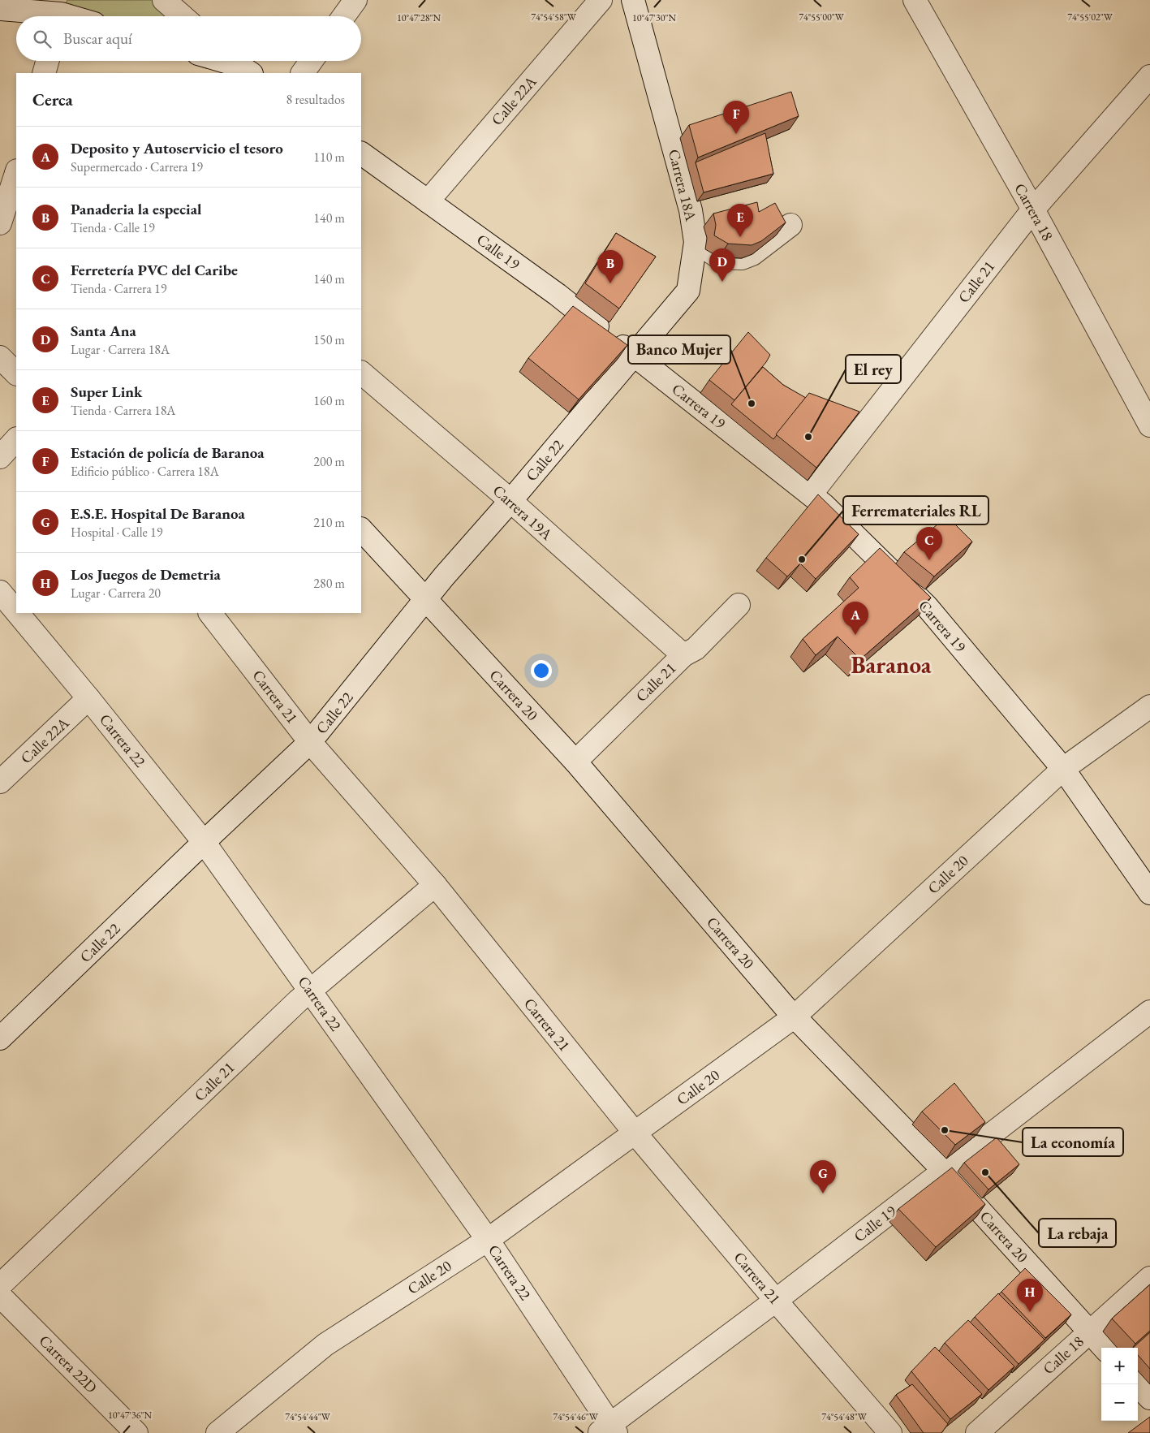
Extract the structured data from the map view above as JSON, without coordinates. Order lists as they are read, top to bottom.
{
  "streets": {
    "street": [
      "Calle 22A",
      "Carrera 18A",
      "Carrera 18",
      "Calle 19",
      "Calle 21",
      "Carrera 19",
      "Calle 22",
      "Carrera 19A",
      "Carrera 20",
      "Carrera 21",
      "Carrera 22",
      "Calle 20",
      "Calle 18",
      "Carrera 22D"
    ]
  },
  "crossings": [
    ["Calle 22A", "Calle 19"],
    ["Calle 22A", "Carrera 22"],
    ["Carrera 18A", "Calle 19"],
    ["Carrera 18A", "Carrera 19"],
    ["Carrera 18A", "Calle 22"],
    ["Carrera 18", "Calle 21"],
    ["Calle 19", "Carrera 19"],
    ["Calle 19", "Calle 22"],
    ["Calle 19", "Carrera 20"],
    ["Calle 19", "Carrera 21"],
    ["Calle 19", "Carrera 22"],
    ["Calle 21", "Carrera 19"],
    ["Calle 21", "Carrera 19A"],
    ["Calle 21", "Carrera 20"],
    ["Calle 21", "Carrera 21"],
    ["Calle 21", "Carrera 22"],
    ["Carrera 19", "Calle 22"],
    ["Carrera 19", "Calle 20"],
    ["Calle 22", "Carrera 19A"],
    ["Calle 22", "Carrera 20"],
    ["Calle 22", "Carrera 21"],
    ["Calle 22", "Carrera 22"],
    ["Carrera 20", "Calle 20"],
    ["Carrera 20", "Calle 18"],
    ["Carrera 21", "Calle 20"],
    ["Carrera 22", "Calle 20"]
  ],
  "districts": ["Baranoa"],
  "places": [
    "Banco Mujer",
    "El rey",
    "Ferremateriales RL",
    "La economía",
    "La rebaja"
  ],
  "page": {
    "search": "Buscar aquí",
    "heading": ["Cerca", "8 resultados"],
    "pins": [
      "F",
      "E",
      "D",
      "B",
      "C",
      "A",
      "G",
      "H"
    ],
    "list": [
      {
        "mark": "A",
        "name": "Deposito y Autoservicio el tesoro",
        "note": "Supermercado · Carrera 19",
        "value": "110 m"
      },
      {
        "mark": "B",
        "name": "Panaderia la especial",
        "note": "Tienda · Calle 19",
        "value": "140 m"
      },
      {
        "mark": "C",
        "name": "Ferretería PVC del Caribe",
        "note": "Tienda · Carrera 19",
        "value": "140 m"
      },
      {
        "mark": "D",
        "name": "Santa Ana",
        "note": "Lugar · Carrera 18A",
        "value": "150 m"
      },
      {
        "mark": "E",
        "name": "Super Link",
        "note": "Tienda · Carrera 18A",
        "value": "160 m"
      },
      {
        "mark": "F",
        "name": "Estación de policía de Baranoa",
        "note": "Edificio público · Carrera 18A",
        "value": "200 m"
      },
      {
        "mark": "G",
        "name": "E.S.E. Hospital De Baranoa",
        "note": "Hospital · Calle 19",
        "value": "210 m"
      },
      {
        "mark": "H",
        "name": "Los Juegos de Demetria",
        "note": "Lugar · Carrera 20",
        "value": "280 m"
      }
    ],
    "map_buttons": ["+", "−"]
  },
  "coordinates": [
    "74°55'02\"W",
    "74°54'58\"W",
    "74°55'00\"W",
    "10°47'28\"N",
    "10°47'30\"N",
    "10°47'36\"N",
    "74°54'44\"W",
    "74°54'46\"W",
    "74°54'48\"W"
  ]
}
